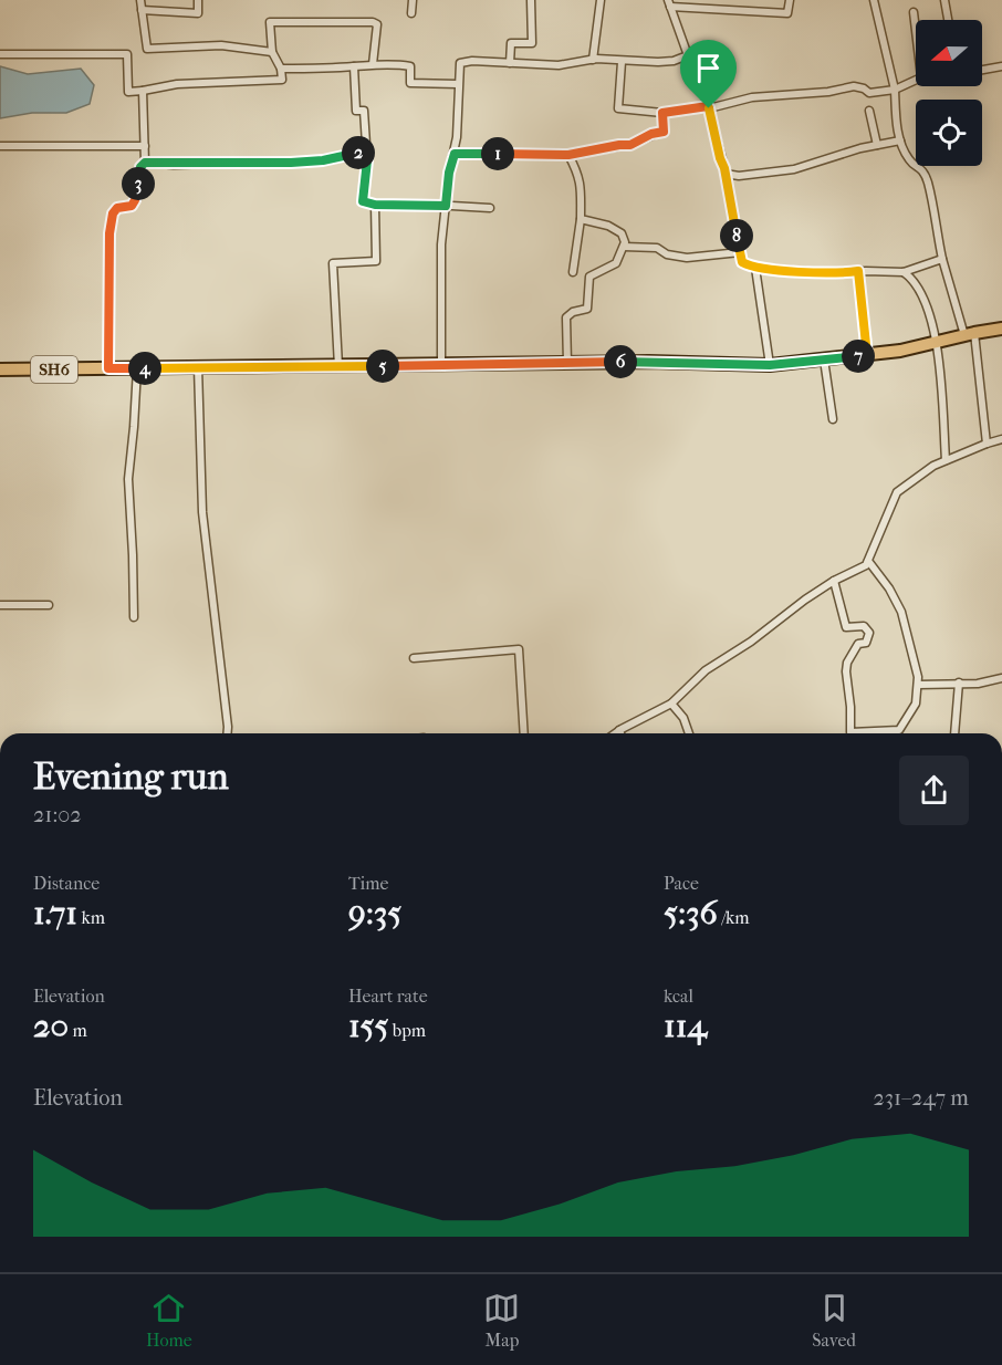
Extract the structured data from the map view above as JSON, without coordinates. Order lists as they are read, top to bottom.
{
  "streets": {
    "main road": ["SH6"]
  },
  "north": "left",
  "page": {
    "pins": [
      "2",
      "1",
      "3",
      "8",
      "7",
      "6",
      "5",
      "4"
    ],
    "heading": ["Evening run", "21:02"],
    "stats": [
      ["Distance", "1.71 km"],
      ["Time", "9:35"],
      ["Pace", "5:36 /km"],
      ["Elevation", "20 m"],
      ["Heart rate", "155 bpm"],
      ["kcal", "114"]
    ],
    "chart": ["Elevation", "231–247 m"],
    "tabs": ["Home", "Map", "Saved"]
  }
}
